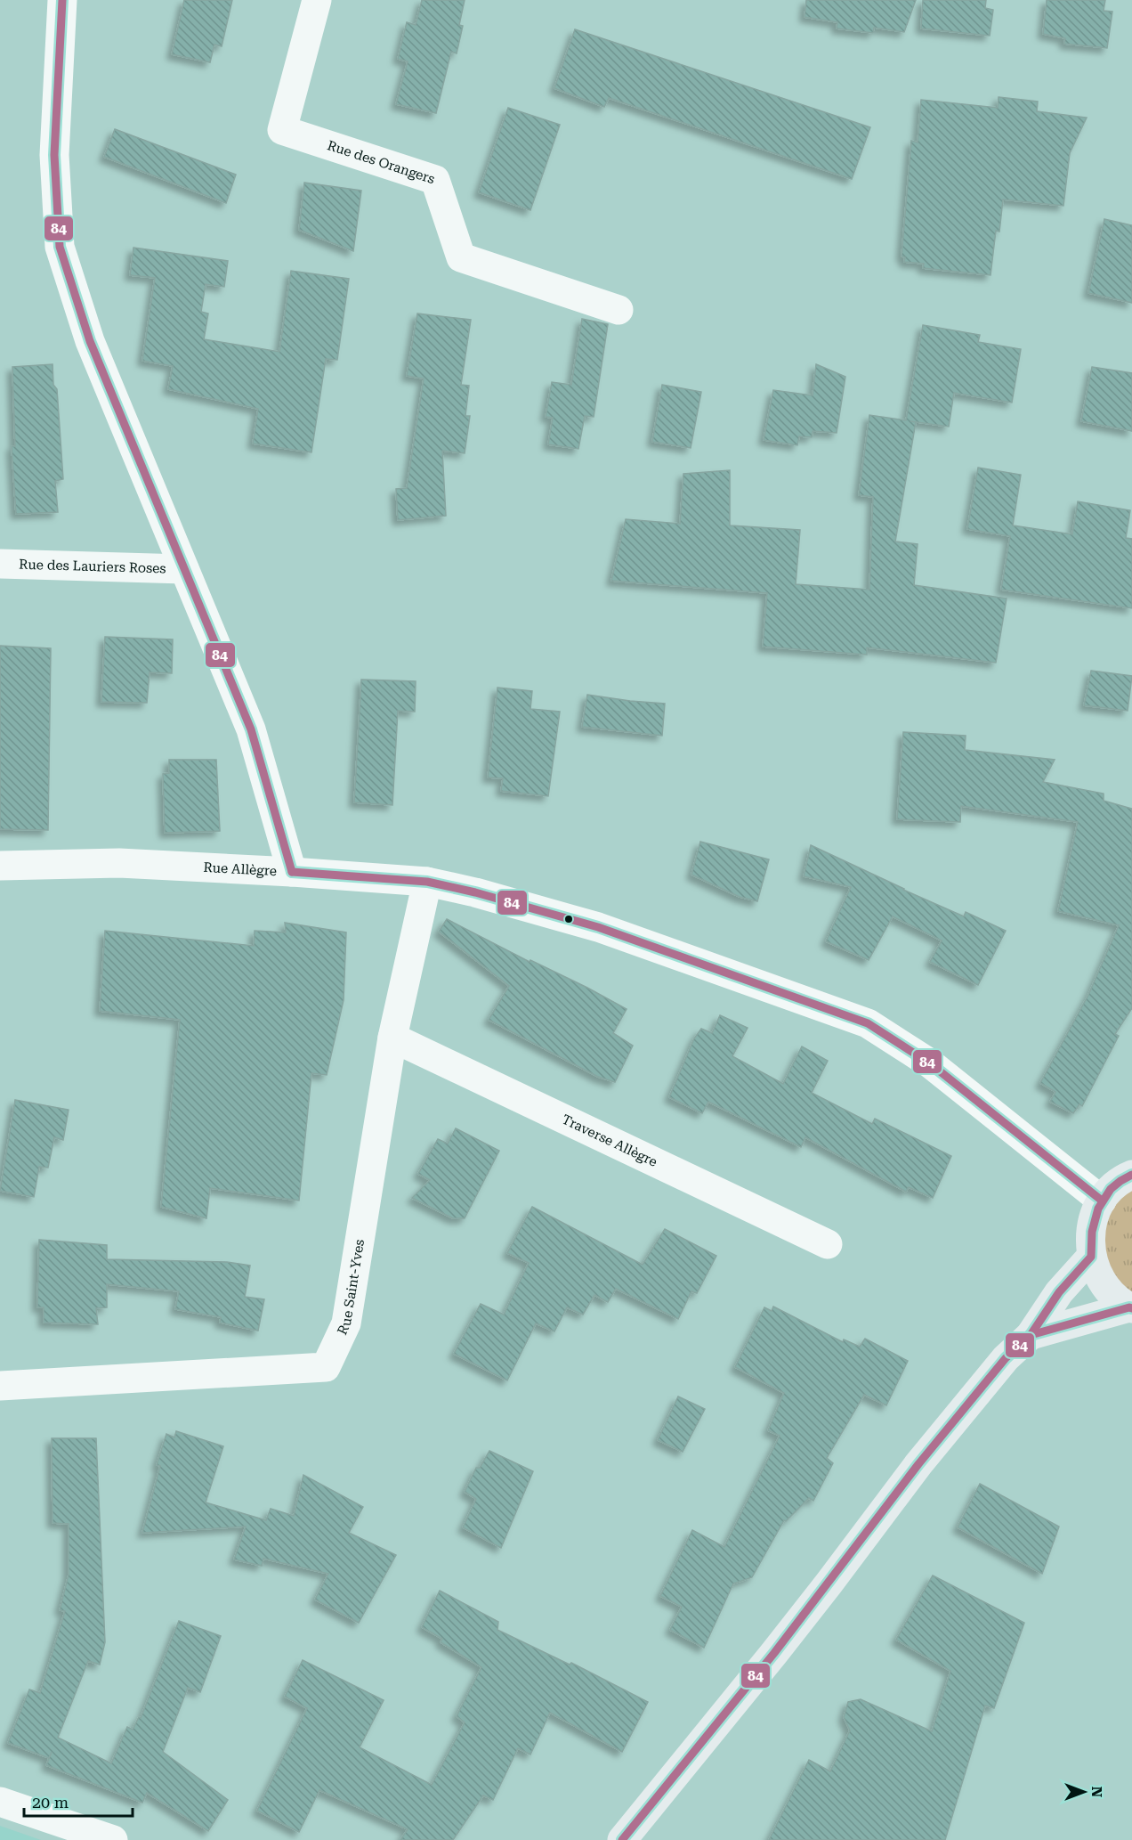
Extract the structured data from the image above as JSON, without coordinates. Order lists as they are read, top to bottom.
{
  "streets": {
    "street": [
      "Rue des Orangers",
      "Rue des Lauriers Roses",
      "Rue Allègre",
      "Traverse Allègre",
      "Rue Saint-Yves"
    ]
  },
  "crossings": [
    ["Rue Allègre", "Rue Saint-Yves"],
    ["Traverse Allègre", "Rue Saint-Yves"]
  ],
  "lines": ["transit line 84"],
  "scale_bar": "20 m",
  "north": "right"
}
